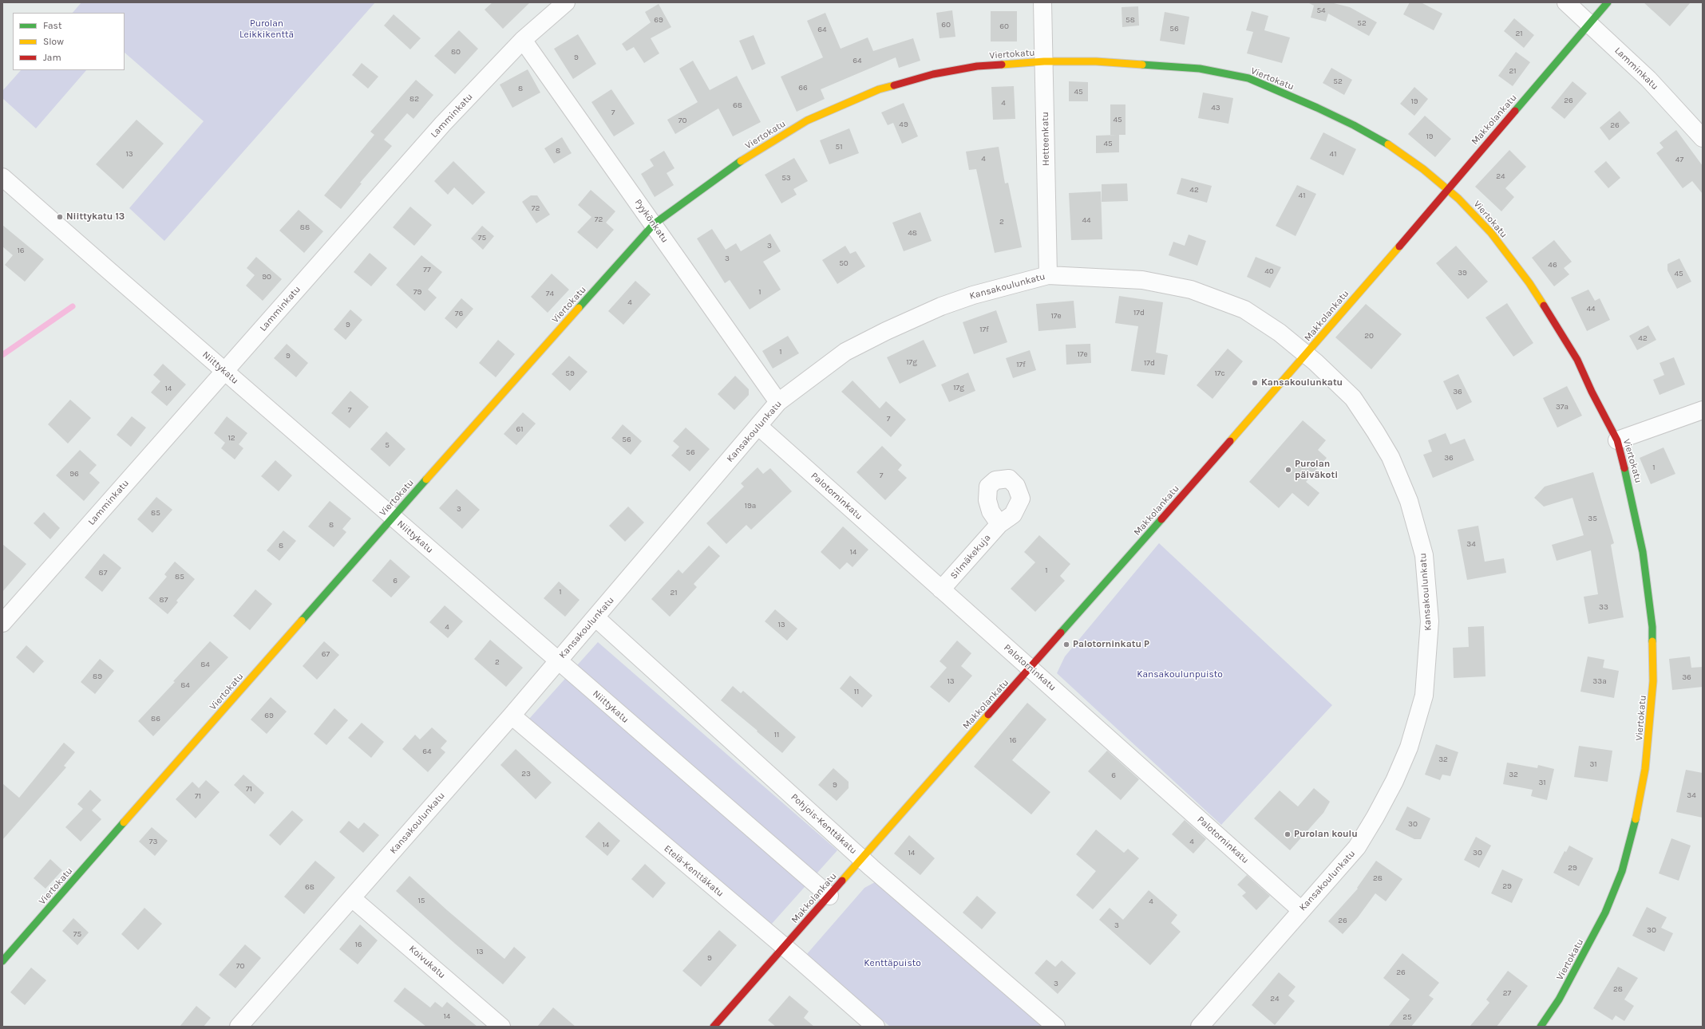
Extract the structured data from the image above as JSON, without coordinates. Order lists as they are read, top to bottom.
{
  "streets": {
    "street": [
      "Viertokatu",
      "Lamminkatu",
      "Makkolankatu",
      "Hetteenkatu",
      "Pyykönkatu",
      "Kansakoulunkatu",
      "Niittykatu",
      "Palotorninkatu",
      "Silmäkekuja",
      "Pohjois-Kenttäkatu",
      "Etelä-Kenttäkatu",
      "Koivukatu"
    ]
  },
  "crossings": [
    ["Viertokatu", "Makkolankatu"],
    ["Viertokatu", "Hetteenkatu"],
    ["Viertokatu", "Pyykönkatu"],
    ["Viertokatu", "Niittykatu"],
    ["Lamminkatu", "Makkolankatu"],
    ["Lamminkatu", "Pyykönkatu"],
    ["Lamminkatu", "Niittykatu"],
    ["Makkolankatu", "Kansakoulunkatu"],
    ["Makkolankatu", "Niittykatu"],
    ["Makkolankatu", "Palotorninkatu"],
    ["Makkolankatu", "Pohjois-Kenttäkatu"],
    ["Makkolankatu", "Etelä-Kenttäkatu"],
    ["Hetteenkatu", "Kansakoulunkatu"],
    ["Pyykönkatu", "Kansakoulunkatu"],
    ["Kansakoulunkatu", "Niittykatu"],
    ["Kansakoulunkatu", "Palotorninkatu"],
    ["Kansakoulunkatu", "Pohjois-Kenttäkatu"],
    ["Kansakoulunkatu", "Etelä-Kenttäkatu"],
    ["Kansakoulunkatu", "Koivukatu"],
    ["Palotorninkatu", "Silmäkekuja"]
  ],
  "parks": ["Purolan Leikkikenttä", "Kansakoulunpuisto", "Kenttäpuisto"],
  "places": [
    "Niittykatu 13",
    "Kansakoulunkatu",
    "Purolan päiväkoti",
    "Palotorninkatu P",
    "Purolan koulu"
  ],
  "house_numbers": [
    "54",
    "69",
    "58",
    "52",
    "60",
    "60",
    "56",
    "64",
    "21",
    "80",
    "9",
    "64",
    "21",
    "52",
    "66",
    "8",
    "45",
    "82",
    "26",
    "19",
    "4",
    "68",
    "43",
    "7",
    "45",
    "70",
    "49",
    "26",
    "19",
    "45",
    "51",
    "8",
    "13",
    "41",
    "4",
    "47",
    "24",
    "53",
    "42",
    "41",
    "72",
    "72",
    "44",
    "2",
    "88",
    "48",
    "75",
    "3",
    "16",
    "3",
    "50",
    "46",
    "77",
    "40",
    "39",
    "45",
    "90",
    "79",
    "1",
    "74",
    "4",
    "44",
    "17d",
    "76",
    "17e",
    "9",
    "17f",
    "20",
    "42",
    "1",
    "17e",
    "9",
    "17g",
    "17d",
    "17f",
    "59",
    "17c",
    "17g",
    "14",
    "36",
    "37a",
    "7",
    "7",
    "61",
    "12",
    "56",
    "5",
    "56",
    "36",
    "1",
    "96",
    "7",
    "19a",
    "3",
    "85",
    "35",
    "8",
    "34",
    "8",
    "14",
    "1",
    "87",
    "85",
    "6",
    "1",
    "21",
    "87",
    "33",
    "13",
    "4",
    "67",
    "2",
    "84",
    "89",
    "36",
    "13",
    "33a",
    "84",
    "11",
    "69",
    "86",
    "11",
    "16",
    "64",
    "32",
    "31",
    "23",
    "32",
    "6",
    "31",
    "9",
    "71",
    "34",
    "71",
    "30",
    "73",
    "4",
    "14",
    "14",
    "30",
    "29",
    "28",
    "29",
    "68",
    "15",
    "4",
    "26",
    "3",
    "30",
    "75",
    "16",
    "13",
    "9",
    "70",
    "26",
    "3",
    "28",
    "27",
    "24",
    "14",
    "25"
  ],
  "legend": ["Fast", "Slow", "Jam"]
}
